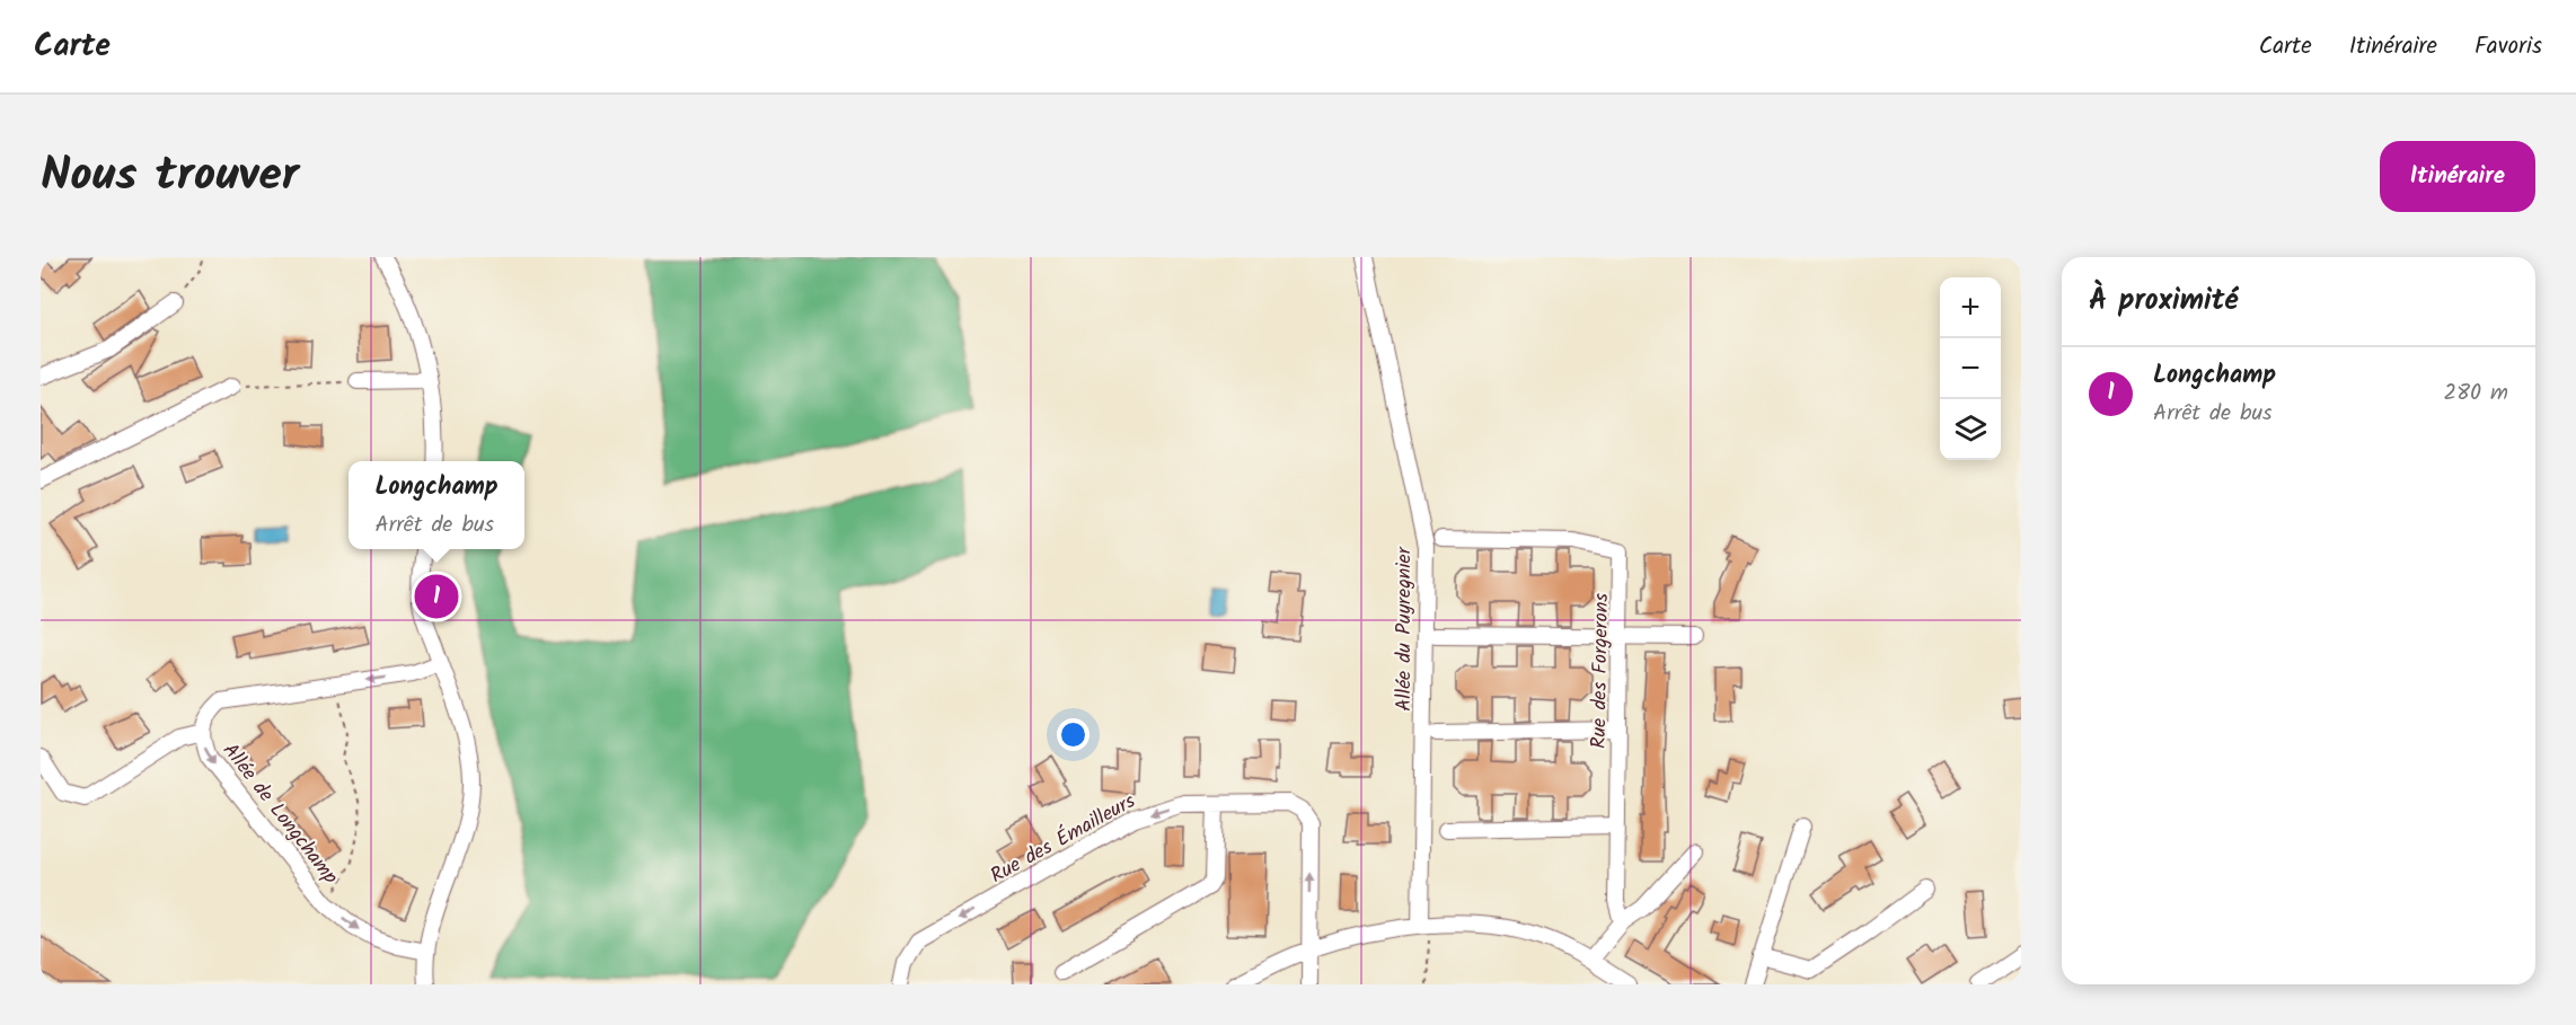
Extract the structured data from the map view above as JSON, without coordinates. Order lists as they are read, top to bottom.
{
  "streets": {
    "street": [
      "Allée du Puyregnier",
      "Rue des Forgerons",
      "Allée de Longchamp",
      "Rue des Émailleurs"
    ]
  },
  "page": {
    "header": "Carte",
    "nav": ["Carte", "Itinéraire", "Favoris"],
    "title": "Nous trouver",
    "buttons": "Itinéraire",
    "heading": "À proximité",
    "map_buttons": ["+", "−"],
    "list": [
      {
        "mark": "1",
        "name": "Longchamp",
        "note": "Arrêt de bus",
        "value": "280 m"
      }
    ],
    "popup": ["Longchamp", "Arrêt de bus"],
    "pins": "1"
  }
}
